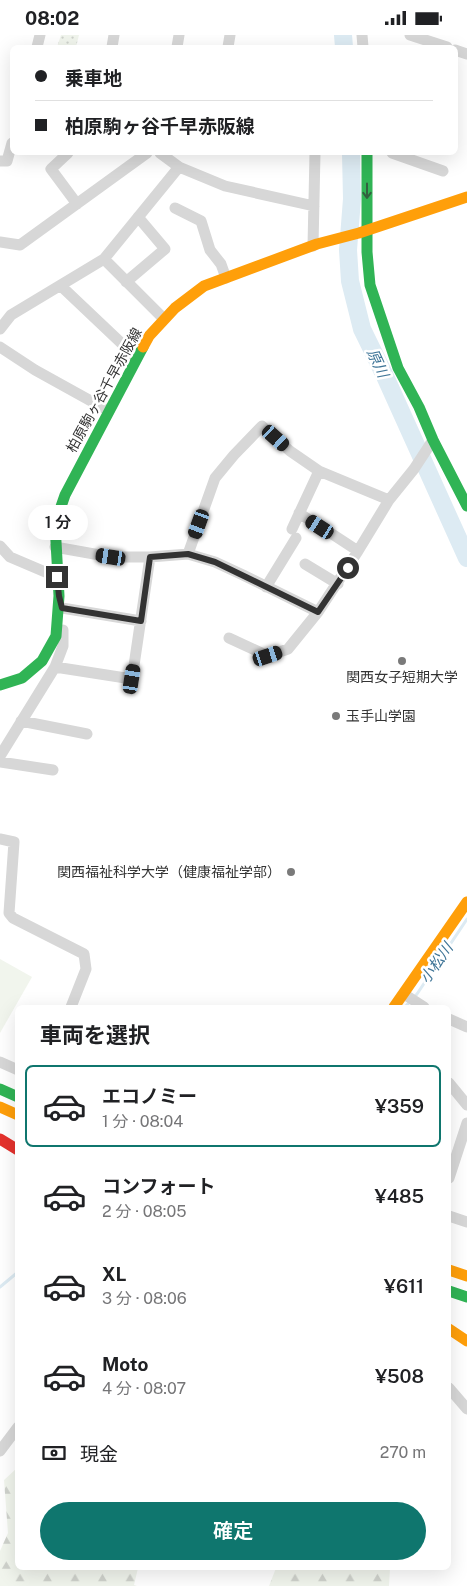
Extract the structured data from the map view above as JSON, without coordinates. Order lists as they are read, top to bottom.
{
  "streets": {
    "main road": ["柏原駒ヶ谷千早赤阪線"]
  },
  "water": ["原川", "小松川"],
  "places": ["関西女子短期大学", "玉手山学園", "関西福祉科学大学（健康福祉学部）"],
  "page": {
    "status": "08:02",
    "banner": ["乗車地", "柏原駒ヶ谷千早赤阪線"],
    "bubble": "1 分",
    "heading": "車両を選択",
    "list": [
      {
        "name": "エコノミー",
        "note": "1 分 · 08:04",
        "value": "¥359"
      },
      {
        "name": "コンフォート",
        "note": "2 分 · 08:05",
        "value": "¥485"
      },
      {
        "name": "XL",
        "note": "3 分 · 08:06",
        "value": "¥611"
      },
      {
        "name": "Moto",
        "note": "4 分 · 08:07",
        "value": "¥508"
      }
    ],
    "pay": ["現金", "270 m"],
    "buttons": "確定"
  }
}
